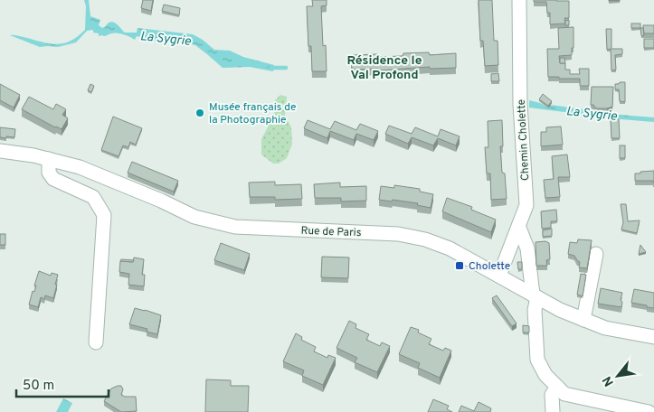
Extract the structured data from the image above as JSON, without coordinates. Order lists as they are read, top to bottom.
{
  "streets": {
    "street": ["Chemin Cholette", "Rue de Paris"]
  },
  "crossings": [
    ["Chemin Cholette", "Rue de Paris"]
  ],
  "districts": ["Résidence le Val Profond"],
  "water": ["La Sygrie"],
  "places": {
    "other": ["Musée français de la Photographie"],
    "transit": ["Cholette"]
  },
  "scale_bar": "50 m",
  "north": "bottom left"
}
